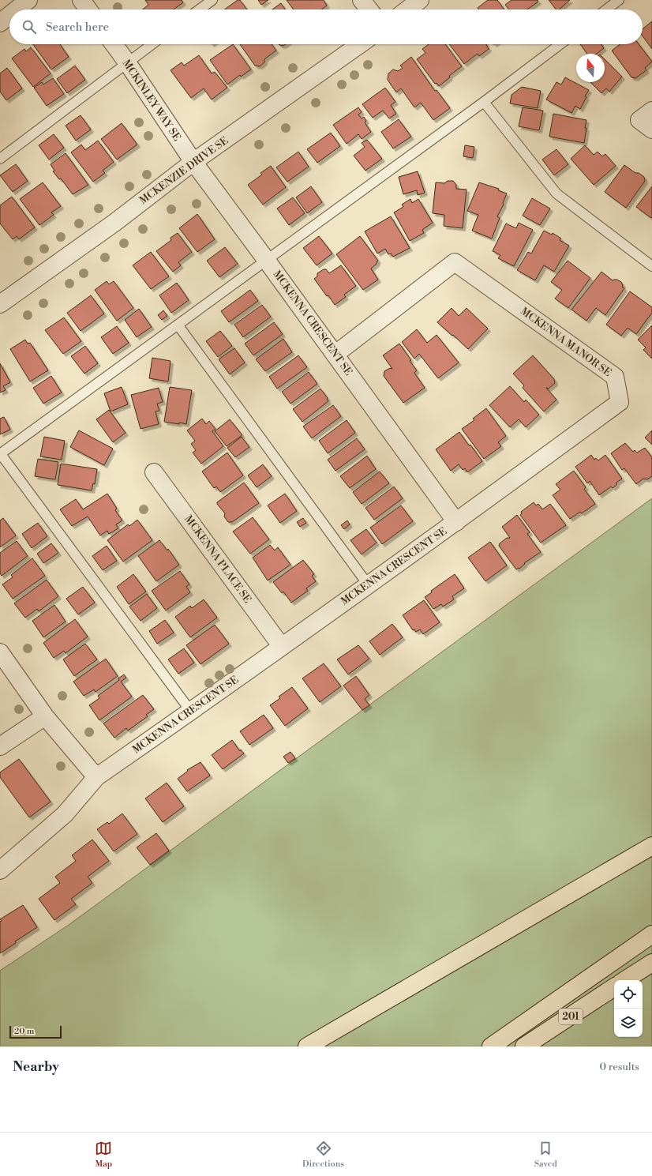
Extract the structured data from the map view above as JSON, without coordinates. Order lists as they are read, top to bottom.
{
  "streets": {
    "highway": ["201"],
    "street": [
      "MCKINLEY WAY SE",
      "MCKENZIE DRIVE SE",
      "MCKENNA CRESCENT SE",
      "MCKENNA MANOR SE",
      "MCKENNA PLACE SE"
    ]
  },
  "crossings": [
    ["MCKINLEY WAY SE", "MCKENZIE DRIVE SE"],
    ["MCKINLEY WAY SE", "MCKENNA CRESCENT SE"],
    ["MCKENZIE DRIVE SE", "MCKENNA CRESCENT SE"],
    ["MCKENNA CRESCENT SE", "MCKENNA MANOR SE"],
    ["MCKENNA CRESCENT SE", "MCKENNA PLACE SE"]
  ],
  "scale_bar": "20 m",
  "north": "top",
  "page": {
    "search": "Search here",
    "scale": "20 m",
    "heading": ["Nearby", "0 results"],
    "nav": ["Map", "Directions", "Saved"]
  }
}
